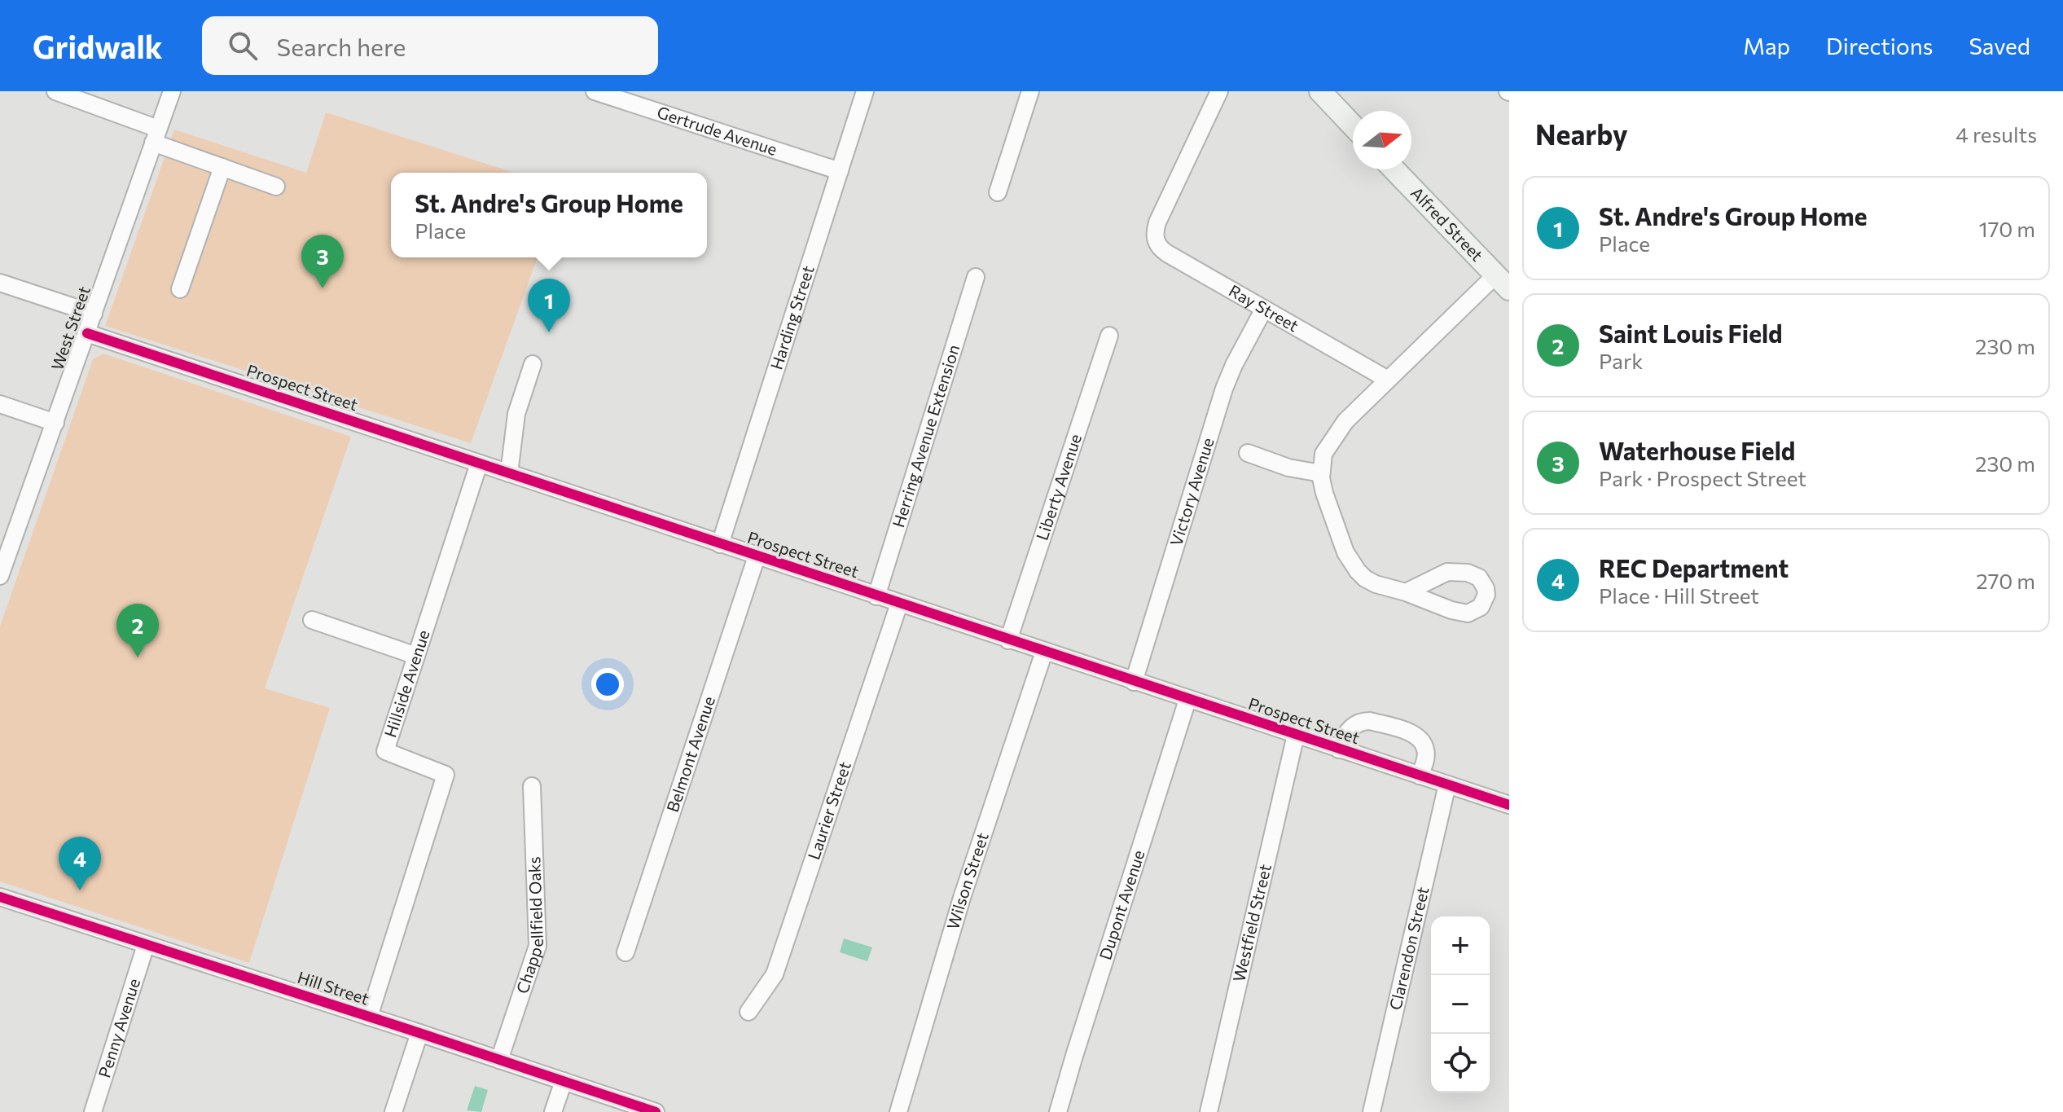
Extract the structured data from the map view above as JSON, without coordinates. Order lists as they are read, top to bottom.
{
  "streets": {
    "main road": ["Alfred Street"],
    "street": [
      "Gertrude Avenue",
      "Ray Street",
      "Harding Street",
      "West Street",
      "Prospect Street",
      "Herring Avenue Extension",
      "Liberty Avenue",
      "Victory Avenue",
      "Hillside Avenue",
      "Belmont Avenue",
      "Laurier Street",
      "Wilson Street",
      "Dupont Avenue",
      "Westfield Street",
      "Chappellfield Oaks",
      "Clarendon Street",
      "Hill Street",
      "Penny Avenue"
    ]
  },
  "crossings": [
    ["Gertrude Avenue", "Harding Street"],
    ["Ray Street", "Victory Avenue"],
    ["Harding Street", "Prospect Street"],
    ["West Street", "Prospect Street"],
    ["Prospect Street", "Herring Avenue Extension"],
    ["Prospect Street", "Liberty Avenue"],
    ["Prospect Street", "Victory Avenue"],
    ["Prospect Street", "Hillside Avenue"],
    ["Prospect Street", "Belmont Avenue"],
    ["Prospect Street", "Laurier Street"],
    ["Prospect Street", "Wilson Street"],
    ["Prospect Street", "Dupont Avenue"],
    ["Prospect Street", "Westfield Street"],
    ["Prospect Street", "Clarendon Street"],
    ["Hillside Avenue", "Hill Street"],
    ["Chappellfield Oaks", "Hill Street"],
    ["Hill Street", "Penny Avenue"]
  ],
  "north": "right",
  "page": {
    "header": "Gridwalk",
    "search": "Search here",
    "nav": ["Map", "Directions", "Saved"],
    "heading": ["Nearby", "4 results"],
    "popup": ["St. Andre's Group Home", "Place"],
    "list": [
      {
        "mark": "1",
        "name": "St. Andre's Group Home",
        "note": "Place",
        "value": "170 m"
      },
      {
        "mark": "2",
        "name": "Saint Louis Field",
        "note": "Park",
        "value": "230 m"
      },
      {
        "mark": "3",
        "name": "Waterhouse Field",
        "note": "Park · Prospect Street",
        "value": "230 m"
      },
      {
        "mark": "4",
        "name": "REC Department",
        "note": "Place · Hill Street",
        "value": "270 m"
      }
    ],
    "pins": [
      "3",
      "1",
      "2",
      "4"
    ],
    "map_buttons": ["+", "−"]
  }
}
